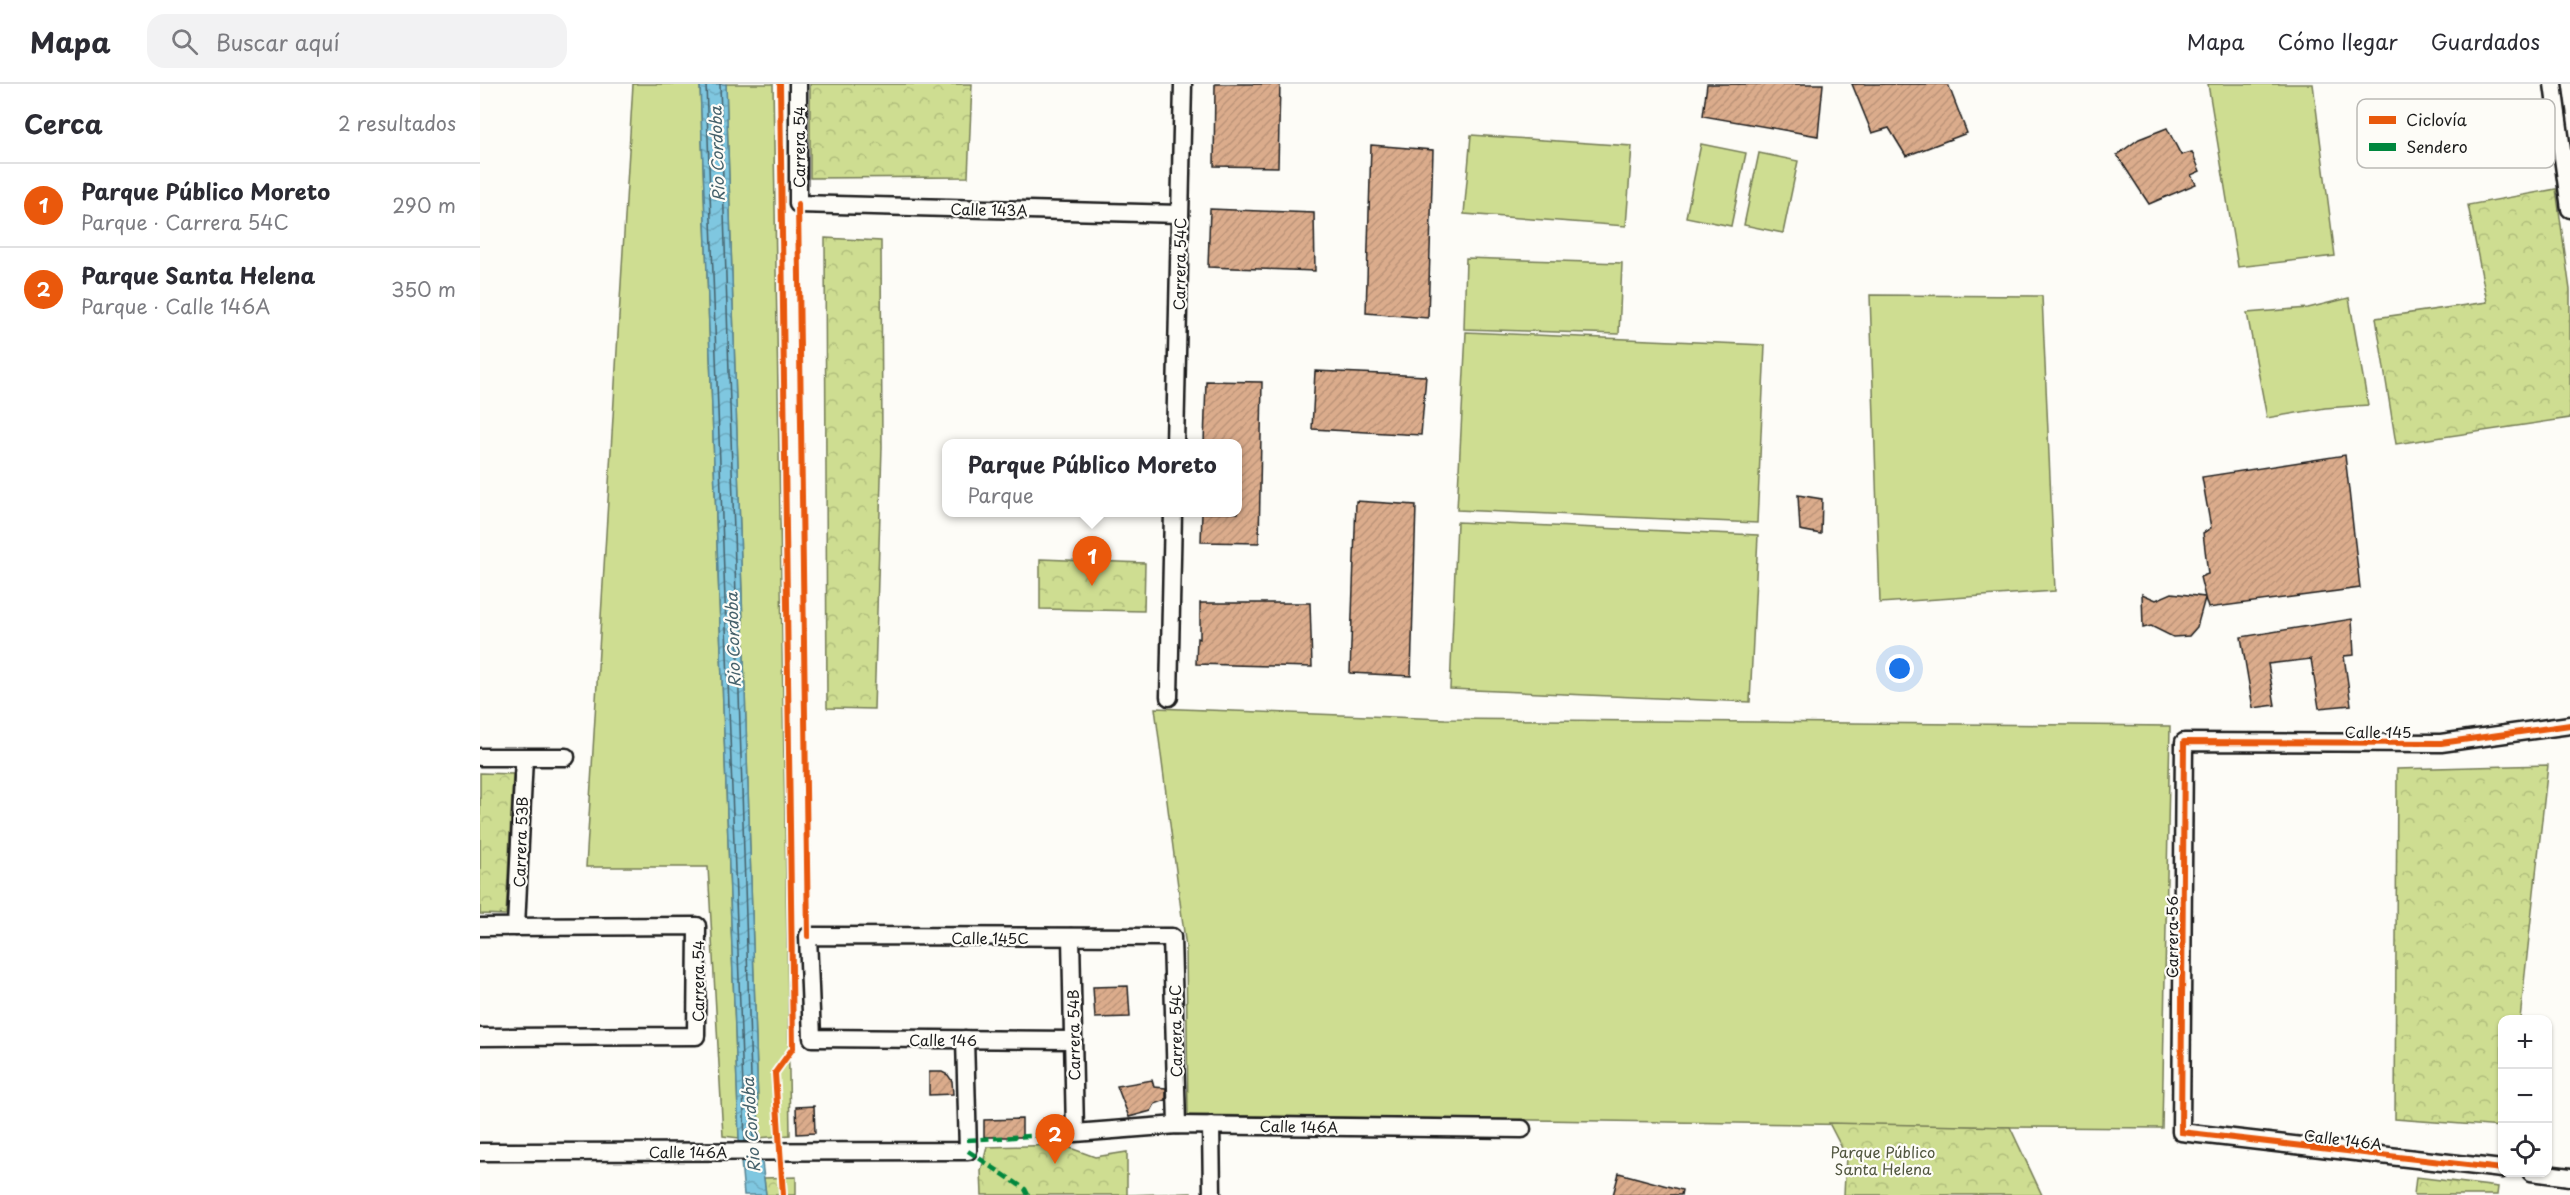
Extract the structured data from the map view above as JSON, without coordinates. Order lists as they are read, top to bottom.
{
  "streets": {
    "street": [
      "Carrera 54",
      "Calle 143A",
      "Carrera 54C",
      "Calle 145",
      "Carrera 53B",
      "Calle 145C",
      "Carrera 56",
      "Carrera 54B",
      "Calle 146",
      "Calle 146A"
    ]
  },
  "crossings": [
    ["Carrera 54", "Calle 143A"],
    ["Carrera 54", "Carrera 53B"],
    ["Calle 143A", "Carrera 54C"],
    ["Carrera 54C", "Calle 145C"],
    ["Carrera 54C", "Calle 146A"],
    ["Calle 145", "Carrera 56"],
    ["Calle 145C", "Carrera 54B"],
    ["Calle 145C", "Calle 146"],
    ["Carrera 56", "Calle 146A"],
    ["Carrera 54B", "Calle 146"],
    ["Carrera 54B", "Calle 146A"],
    ["Calle 146", "Calle 146A"]
  ],
  "water": ["Rio Cordoba"],
  "parks": ["Parque Público Santa Helena"],
  "legend": ["Ciclovía", "Sendero"],
  "page": {
    "header": "Mapa",
    "search": "Buscar aquí",
    "nav": ["Mapa", "Cómo llegar", "Guardados"],
    "heading": ["Cerca", "2 resultados"],
    "list": [
      {
        "mark": "1",
        "name": "Parque Público Moreto",
        "note": "Parque · Carrera 54C",
        "value": "290 m"
      },
      {
        "mark": "2",
        "name": "Parque Santa Helena",
        "note": "Parque · Calle 146A",
        "value": "350 m"
      }
    ],
    "popup": ["Parque Público Moreto", "Parque"],
    "pins": ["1", "2"],
    "map_buttons": ["+", "−"]
  }
}
